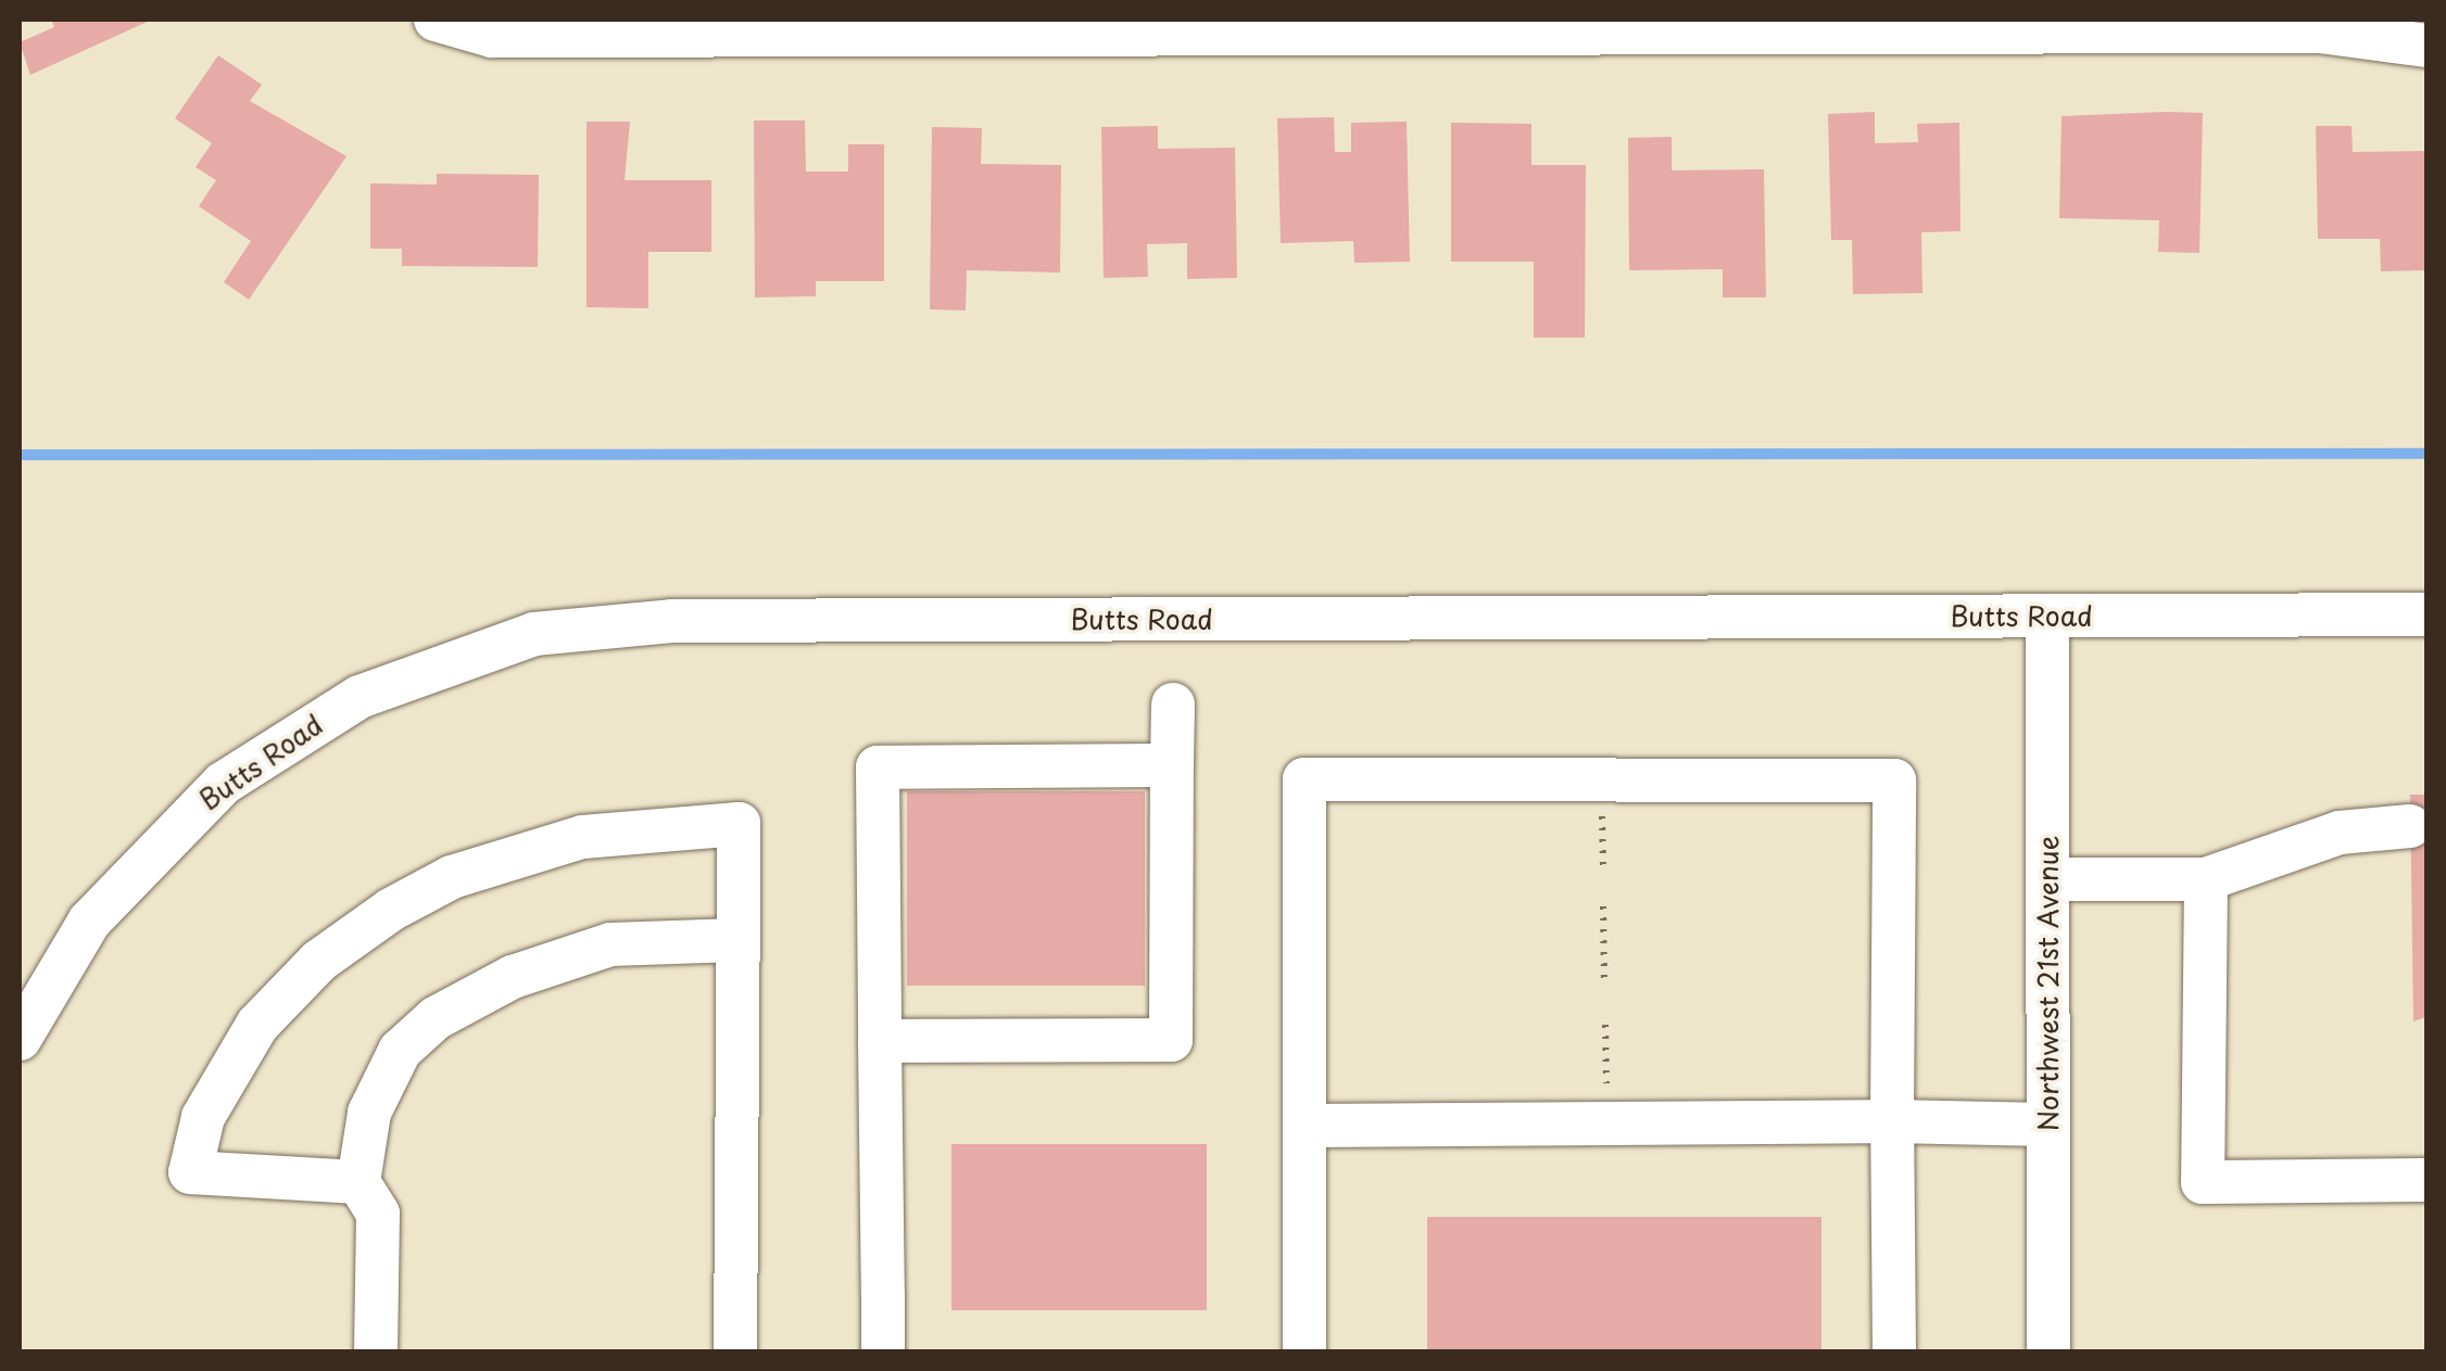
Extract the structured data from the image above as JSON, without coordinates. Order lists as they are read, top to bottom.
{
  "streets": {
    "street": ["Butts Road", "Northwest 21st Avenue"]
  },
  "crossings": [
    ["Butts Road", "Northwest 21st Avenue"]
  ]
}
